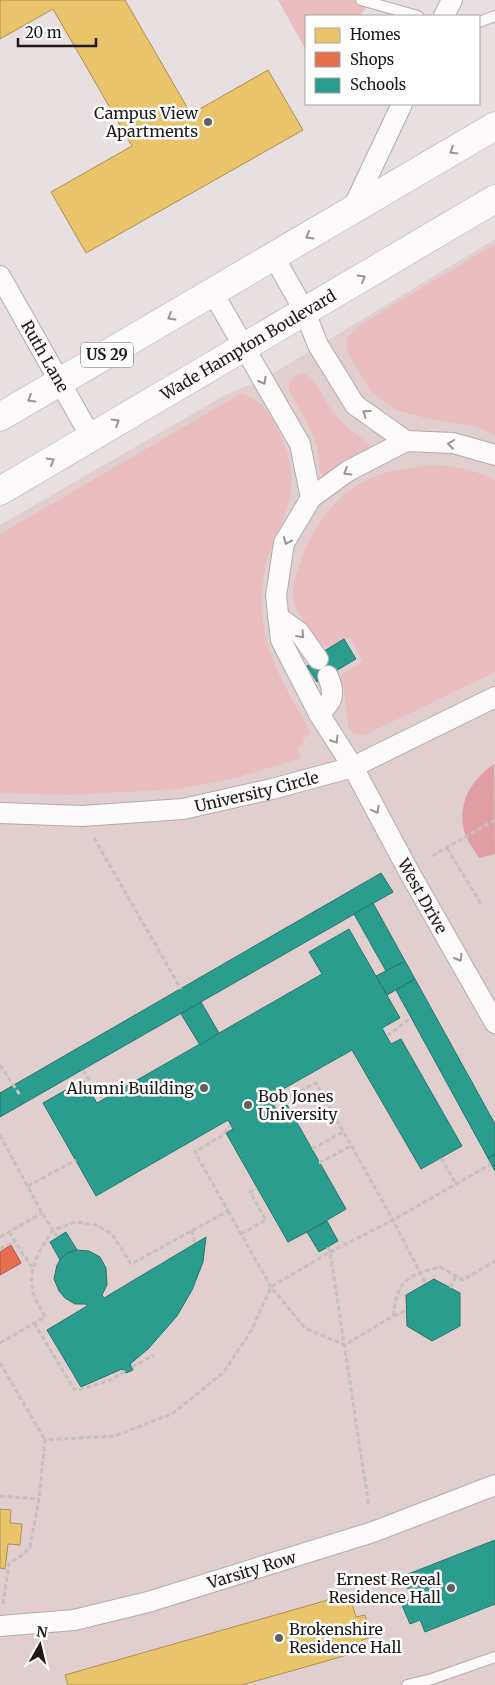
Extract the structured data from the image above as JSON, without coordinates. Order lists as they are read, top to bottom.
{
  "streets": {
    "main road": ["Wade Hampton Boulevard", "US 29"],
    "street": [
      "Ruth Lane",
      "University Circle",
      "West Drive",
      "Varsity Row"
    ]
  },
  "crossings": [
    ["Wade Hampton Boulevard", "Ruth Lane"],
    ["US 29", "Ruth Lane"],
    ["University Circle", "West Drive"]
  ],
  "one_way": ["West Drive"],
  "places": [
    "Campus View Apartments",
    "Alumni Building",
    "Bob Jones University",
    "Ernest Reveal Residence Hall",
    "Brokenshire Residence Hall"
  ],
  "legend": ["Homes", "Shops", "Schools"],
  "scale_bar": "20 m",
  "north": "top"
}
